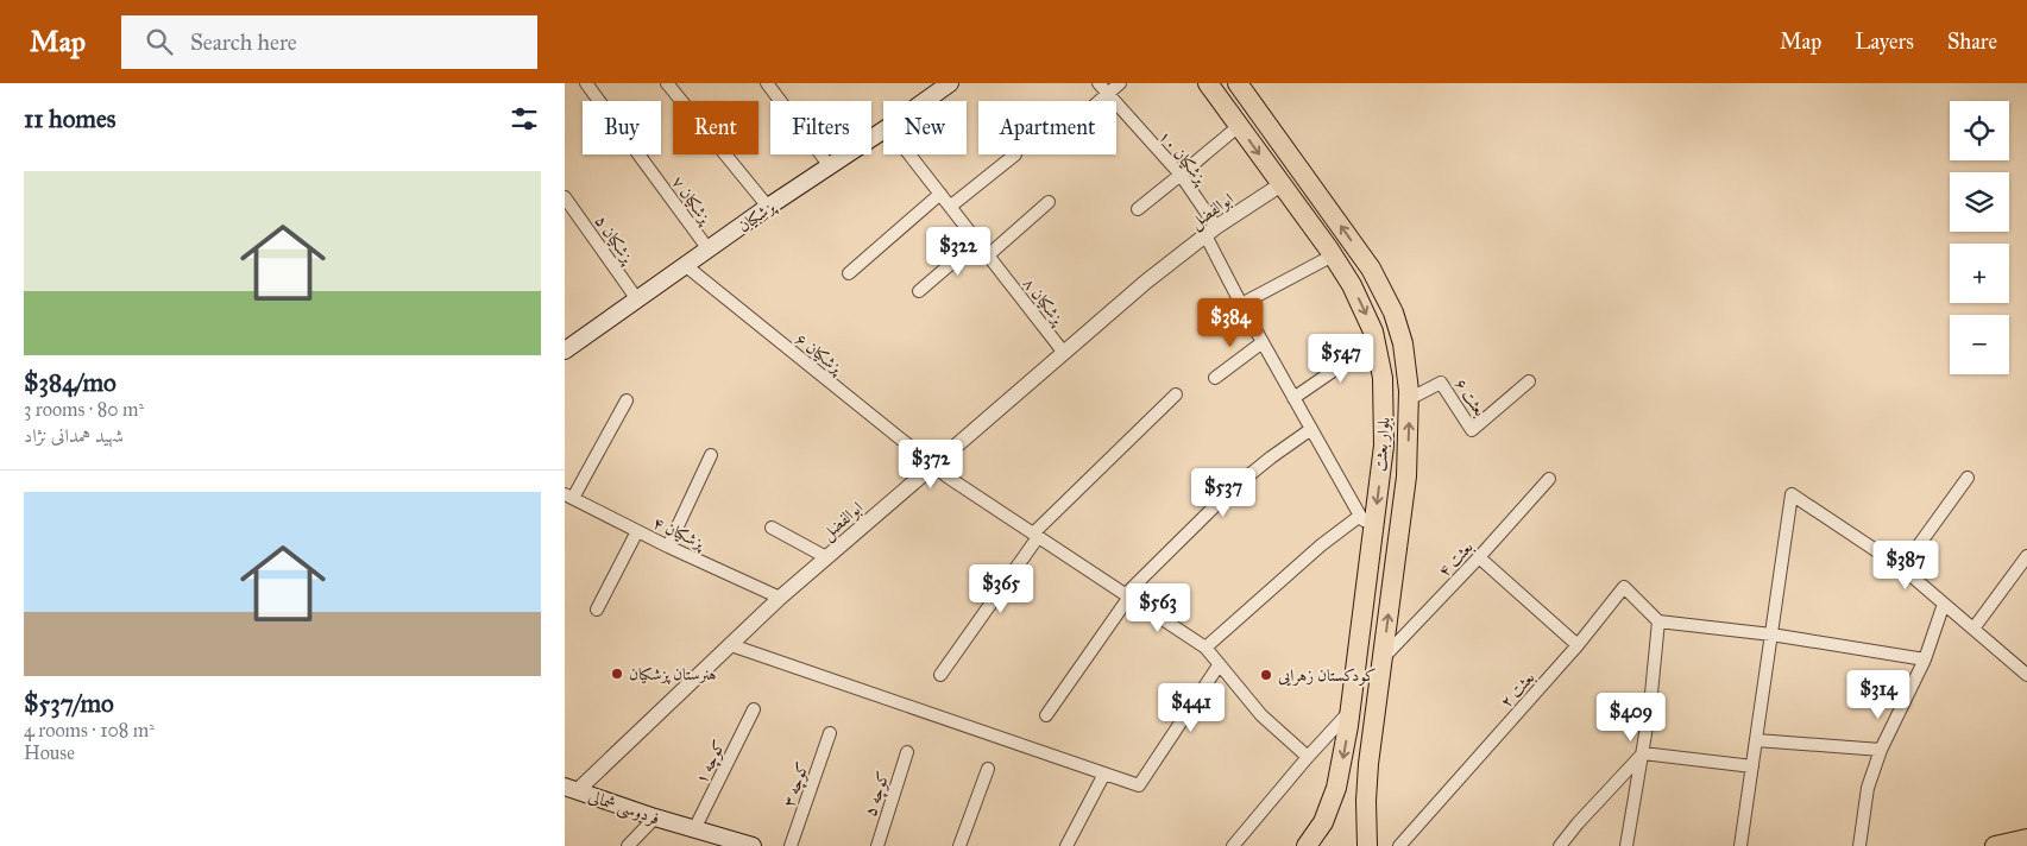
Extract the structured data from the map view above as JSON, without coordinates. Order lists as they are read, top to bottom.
{
  "streets": {
    "main road": ["پزشکیان", "بلوار بعثت", "فردوسی شمالی"],
    "street": [
      "پزشکیان ۱۰",
      "پزشکیان ۷",
      "ابوالفضل",
      "پزشکیان ۵",
      "پزشکیان ۸",
      "پزشکیان ۶",
      "بعثت ۶",
      "پزشکیان ۴",
      "بعثت ۴",
      "بعثت ۲",
      "کوچه ۱",
      "کوچه ۳",
      "کوچه ۵"
    ]
  },
  "crossings": [
    ["پزشکیان ۱۰", "ابوالفضل"],
    ["پزشکیان ۱۰", "بلوار بعثت"],
    ["پزشکیان ۷", "پزشکیان"],
    ["ابوالفضل", "پزشکیان ۸"],
    ["ابوالفضل", "پزشکیان ۶"],
    ["ابوالفضل", "بلوار بعثت"],
    ["ابوالفضل", "پزشکیان ۴"],
    ["ابوالفضل", "فردوسی شمالی"],
    ["پزشکیان", "پزشکیان ۵"],
    ["پزشکیان", "پزشکیان ۶"],
    ["بعثت ۶", "بلوار بعثت"],
    ["بلوار بعثت", "بعثت ۴"],
    ["کوچه ۱", "فردوسی شمالی"]
  ],
  "places": ["هنرستان پزشکیان", "کودکستان زهرایی"],
  "page": {
    "header": "Map",
    "search": "Search here",
    "nav": ["Map", "Layers", "Share"],
    "heading": "11 homes",
    "map_buttons": ["+", "−"],
    "chip": [
      "Buy",
      "Rent",
      "Filters",
      "New",
      "Apartment"
    ],
    "list": [
      {
        "name": "$384/mo",
        "note": "3 rooms · 80 m² · شهید همدانی نژاد"
      },
      {
        "name": "$537/mo",
        "note": "4 rooms · 108 m² · House"
      }
    ],
    "price": [
      "$322",
      "$384",
      "$547",
      "$372",
      "$537",
      "$387",
      "$365",
      "$563",
      "$314",
      "$441",
      "$409"
    ]
  }
}
